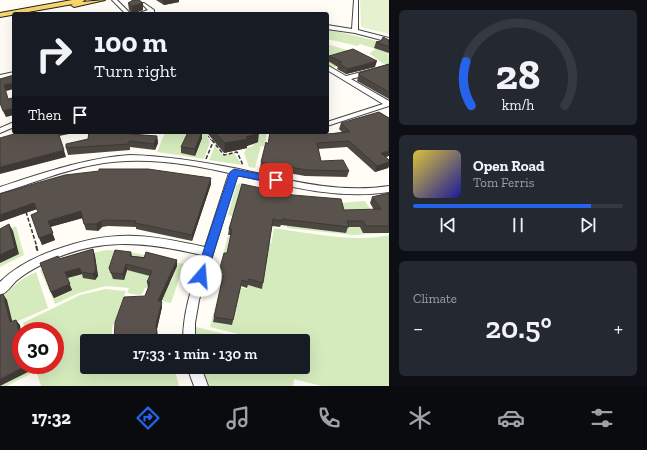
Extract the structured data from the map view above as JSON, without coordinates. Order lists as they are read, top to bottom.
{
  "page": {
    "turn": ["100 m", "Turn right"],
    "then": "Then",
    "song": ["Open Road", "Tom Ferris"],
    "tile": "Climate",
    "heat": ["−", "20.5°", "+"],
    "limit": "30",
    "trip": "17:33 · 1 min · 130 m",
    "tabs": "17:32",
    "gauge": ["28", "km/h"]
  }
}
